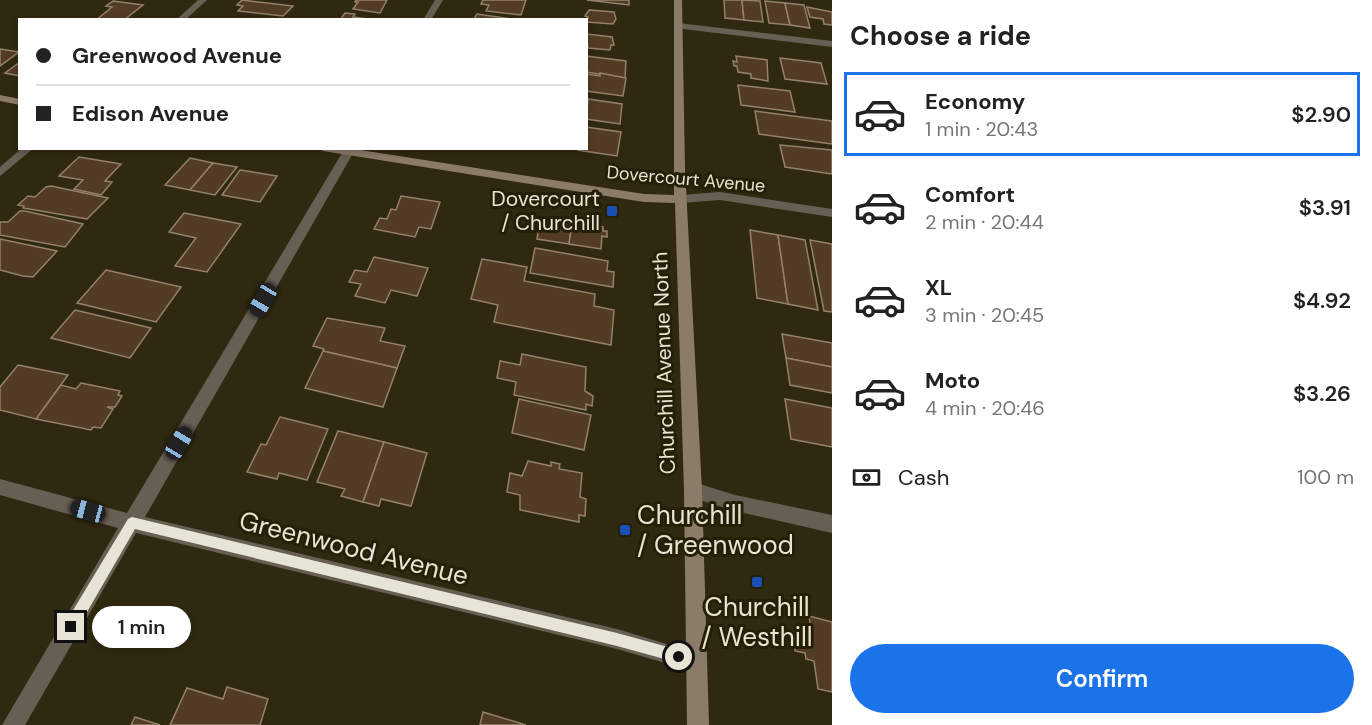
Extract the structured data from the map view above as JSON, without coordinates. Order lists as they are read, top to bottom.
{
  "streets": {
    "main road": ["Dovercourt Avenue", "Churchill Avenue North"],
    "street": ["Greenwood Avenue"]
  },
  "crossings": [
    ["Dovercourt Avenue", "Churchill Avenue North"],
    ["Churchill Avenue North", "Greenwood Avenue"]
  ],
  "places": {
    "transit": ["Dovercourt / Churchill", "Churchill / Greenwood", "Churchill / Westhill"]
  },
  "page": {
    "heading": "Choose a ride",
    "banner": ["Greenwood Avenue", "Edison Avenue"],
    "list": [
      {
        "name": "Economy",
        "note": "1 min · 20:43",
        "value": "$2.90"
      },
      {
        "name": "Comfort",
        "note": "2 min · 20:44",
        "value": "$3.91"
      },
      {
        "name": "XL",
        "note": "3 min · 20:45",
        "value": "$4.92"
      },
      {
        "name": "Moto",
        "note": "4 min · 20:46",
        "value": "$3.26"
      }
    ],
    "pay": ["Cash", "100 m"],
    "bubble": "1 min",
    "buttons": "Confirm"
  }
}
